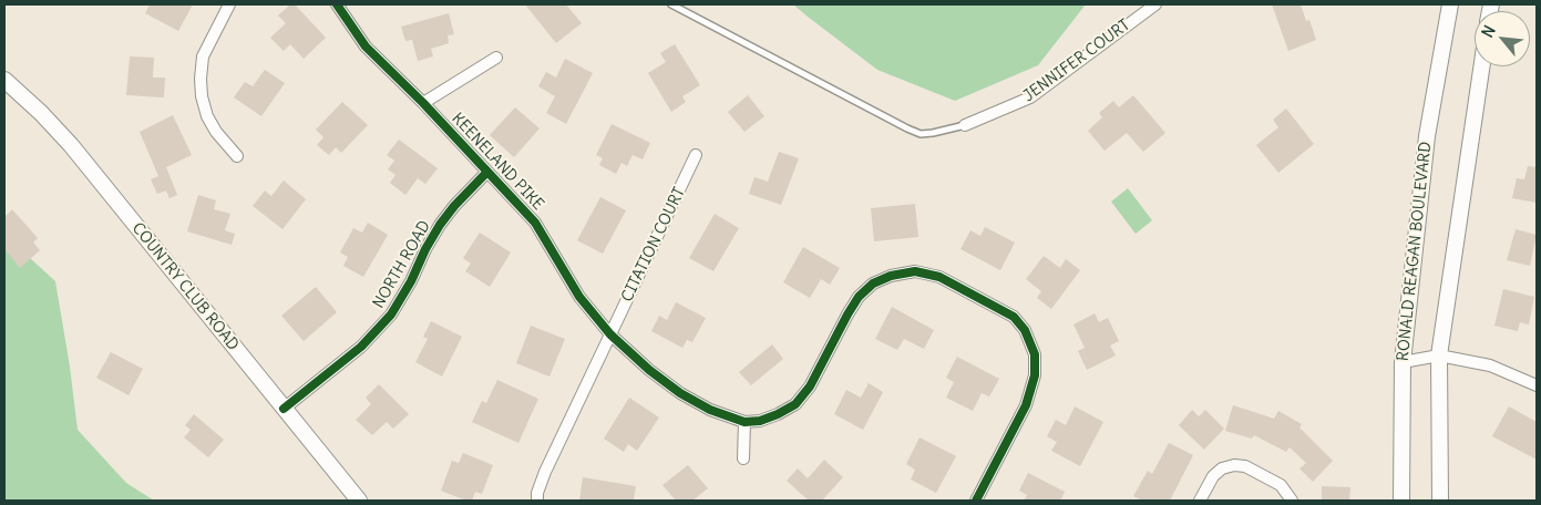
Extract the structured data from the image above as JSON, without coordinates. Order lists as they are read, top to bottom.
{
  "streets": {
    "main road": ["RONALD REAGAN BOULEVARD", "COUNTRY CLUB ROAD"],
    "street": [
      "JENNIFER COURT",
      "KEENELAND PIKE",
      "CITATION COURT",
      "NORTH ROAD"
    ]
  },
  "crossings": [
    ["KEENELAND PIKE", "CITATION COURT"],
    ["KEENELAND PIKE", "NORTH ROAD"],
    ["NORTH ROAD", "COUNTRY CLUB ROAD"]
  ],
  "north": "top left"
}
